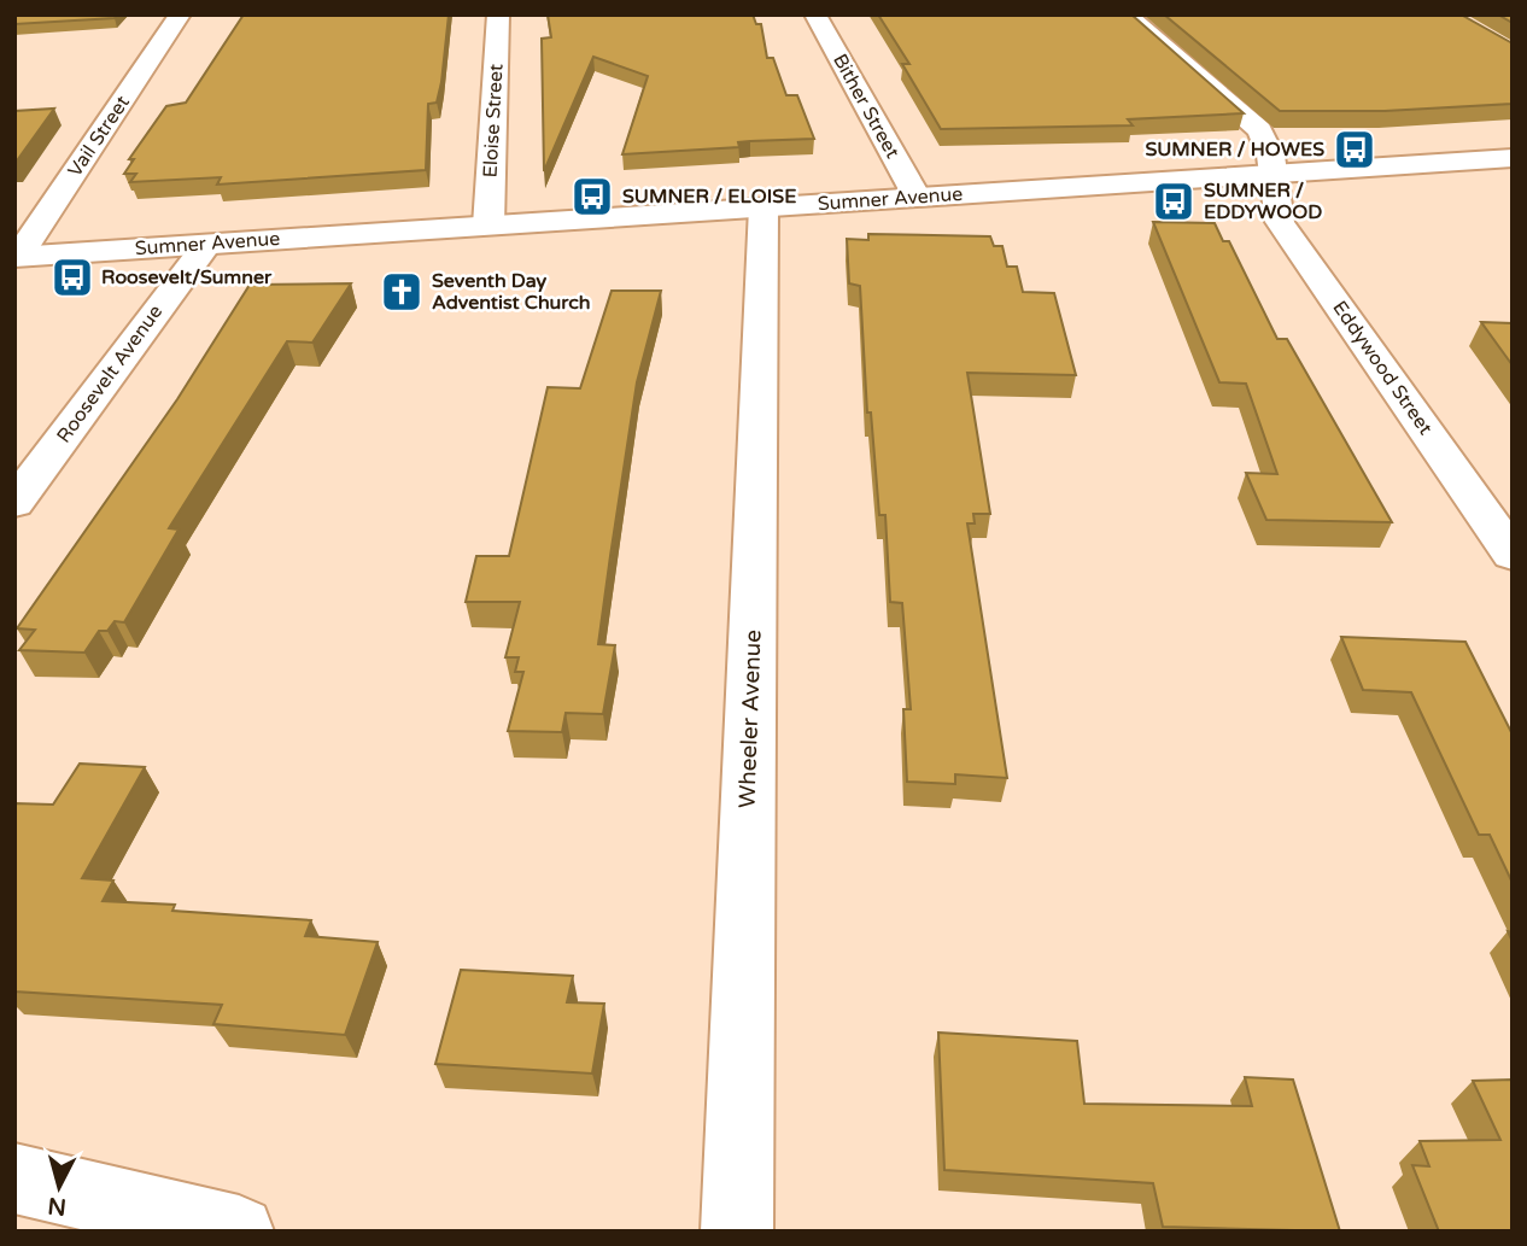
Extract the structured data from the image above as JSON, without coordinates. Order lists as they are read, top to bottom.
{
  "streets": {
    "street": [
      "Bither Street",
      "Eloise Street",
      "Vail Street",
      "Sumner Avenue",
      "Eddywood Street",
      "Roosevelt Avenue",
      "Wheeler Avenue"
    ]
  },
  "crossings": [
    ["Bither Street", "Sumner Avenue"],
    ["Eloise Street", "Sumner Avenue"],
    ["Vail Street", "Sumner Avenue"],
    ["Sumner Avenue", "Eddywood Street"],
    ["Sumner Avenue", "Roosevelt Avenue"],
    ["Sumner Avenue", "Wheeler Avenue"]
  ],
  "places": {
    "bus stop": [
      "SUMNER / HOWES",
      "SUMNER / ELOISE",
      "SUMNER / EDDYWOOD",
      "Roosevelt/Sumner"
    ],
    "church": ["Seventh Day Adventist Church"]
  },
  "north": "bottom"
}
